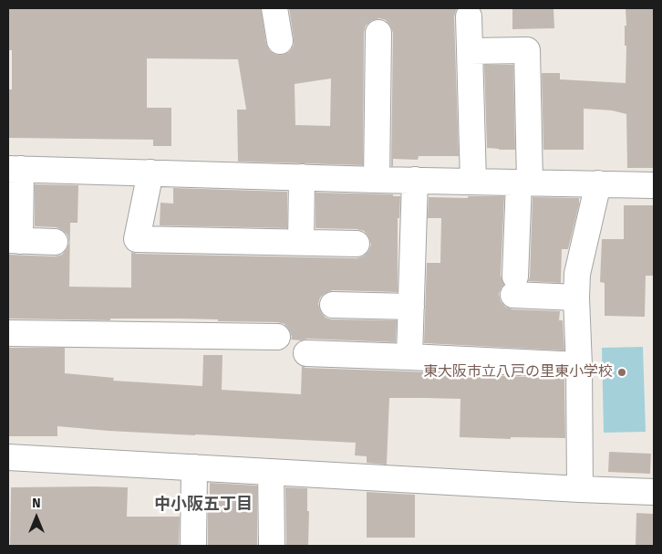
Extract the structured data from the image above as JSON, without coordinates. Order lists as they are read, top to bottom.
{
  "districts": ["中小阪五丁目"],
  "places": ["東大阪市立八戸の里東小学校"],
  "north": "top"
}
